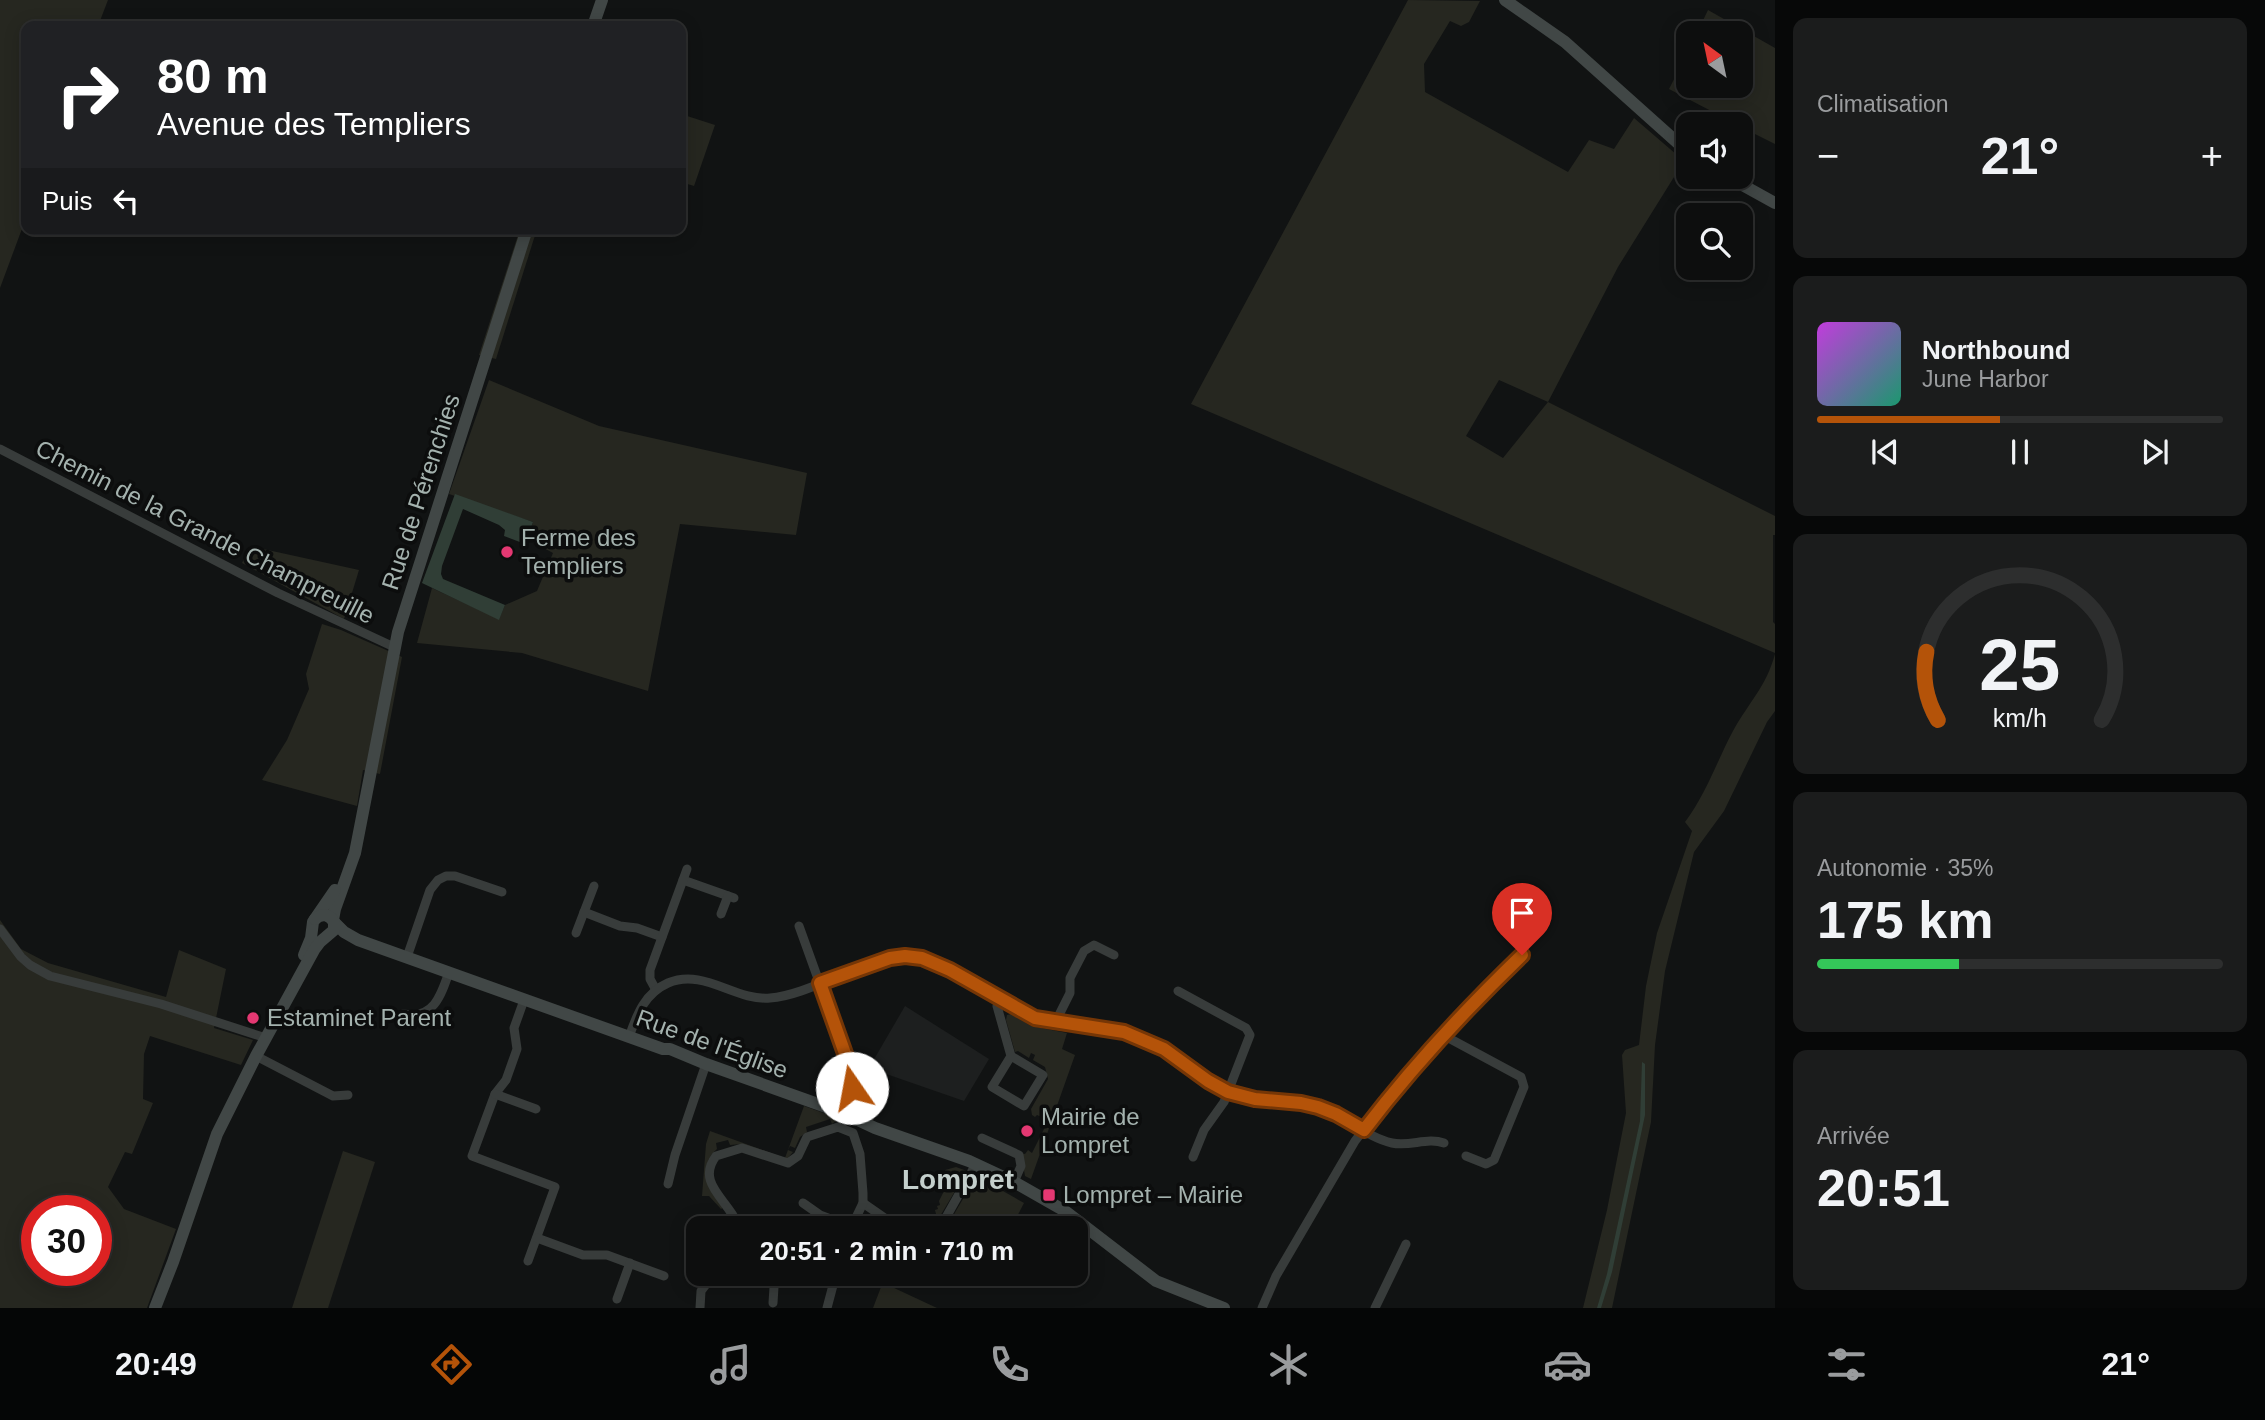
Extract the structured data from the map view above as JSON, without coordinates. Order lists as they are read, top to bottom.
{
  "streets": {
    "main road": ["Rue de Pérenchies", "Rue de l'Église"],
    "street": ["Chemin de la Grande Champreuille"]
  },
  "crossings": [
    ["Rue de Pérenchies", "Chemin de la Grande Champreuille"]
  ],
  "districts": ["Lompret"],
  "places": {
    "other": ["Ferme des Templiers", "Estaminet Parent", "Mairie de Lompret"],
    "transit": ["Lompret – Mairie"]
  },
  "north": "top left",
  "page": {
    "tile": [
      "Climatisation",
      ["Autonomie · 35%", "175 km"],
      ["Arrivée", "20:51"]
    ],
    "turn": ["80 m", "Avenue des Templiers"],
    "heat": ["−", "21°", "+"],
    "then": "Puis",
    "song": ["Northbound", "June Harbor"],
    "limit": "30",
    "trip": "20:51 · 2 min · 710 m",
    "tabs": ["20:49", "21°"],
    "gauge": ["25", "km/h"]
  }
}
